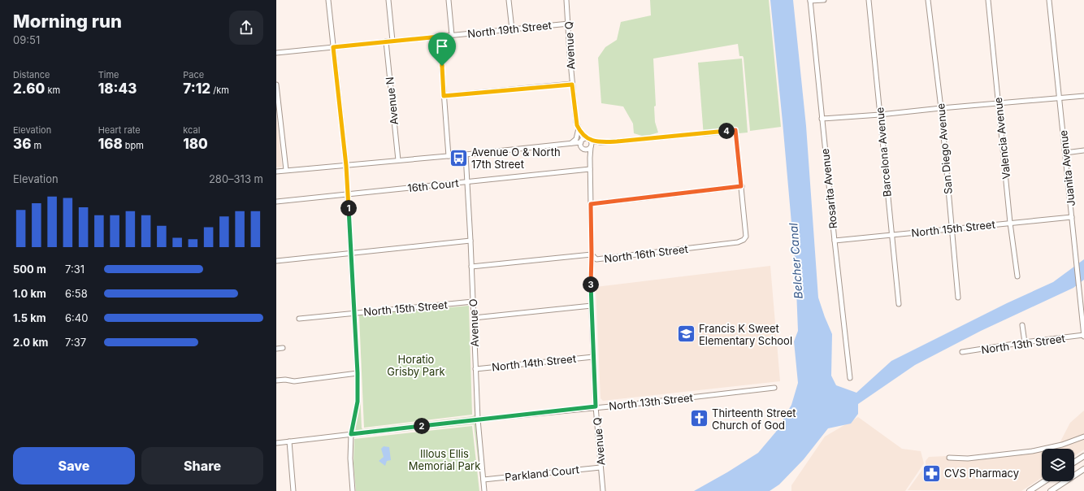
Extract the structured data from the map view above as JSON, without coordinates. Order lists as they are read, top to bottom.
{
  "streets": {
    "street": [
      "North 19th Street",
      "Avenue Q",
      "Avenue N",
      "Valencia Avenue",
      "San Diego Avenue",
      "Barcelona Avenue",
      "Juanita Avenue",
      "16th Court",
      "Rosarita Avenue",
      "North 15th Street",
      "North 16th Street",
      "Avenue O",
      "North 13th Street",
      "North 14th Street",
      "Parkland Court"
    ]
  },
  "crossings": [
    ["North 19th Street", "Avenue Q"],
    ["North 19th Street", "Avenue N"],
    ["Avenue Q", "16th Court"],
    ["Avenue Q", "North 16th Street"],
    ["Avenue Q", "North 13th Street"],
    ["Avenue Q", "North 14th Street"],
    ["Avenue Q", "Parkland Court"],
    ["Valencia Avenue", "North 15th Street"],
    ["San Diego Avenue", "North 15th Street"],
    ["Barcelona Avenue", "North 15th Street"],
    ["Juanita Avenue", "North 15th Street"],
    ["Juanita Avenue", "North 13th Street"],
    ["16th Court", "Avenue O"],
    ["Rosarita Avenue", "North 15th Street"],
    ["North 15th Street", "Avenue O"],
    ["North 16th Street", "Avenue O"],
    ["Avenue O", "North 13th Street"],
    ["Avenue O", "North 14th Street"],
    ["Avenue O", "Parkland Court"]
  ],
  "water": ["Belcher Canal"],
  "parks": ["Horatio Grisby Park", "Illous Ellis Memorial Park"],
  "places": {
    "bus stop": ["Avenue O & North 17th Street"],
    "school or university": ["Francis K Sweet Elementary School"],
    "church": ["Thirteenth Street Church of God"],
    "pharmacy": ["CVS Pharmacy"]
  },
  "page": {
    "heading": ["Morning run", "09:51"],
    "stats": [
      ["Distance", "2.60 km"],
      ["Time", "18:43"],
      ["Pace", "7:12 /km"],
      ["Elevation", "36 m"],
      ["Heart rate", "168 bpm"],
      ["kcal", "180"]
    ],
    "pins": [
      "4",
      "1",
      "3",
      "2"
    ],
    "chart": ["Elevation", "280–313 m"],
    "list": [
      {
        "name": "500 m",
        "note": "7:31"
      },
      {
        "name": "1.0 km",
        "note": "6:58"
      },
      {
        "name": "1.5 km",
        "note": "6:40"
      },
      {
        "name": "2.0 km",
        "note": "7:37"
      }
    ],
    "buttons": ["Save", "Share"]
  }
}
